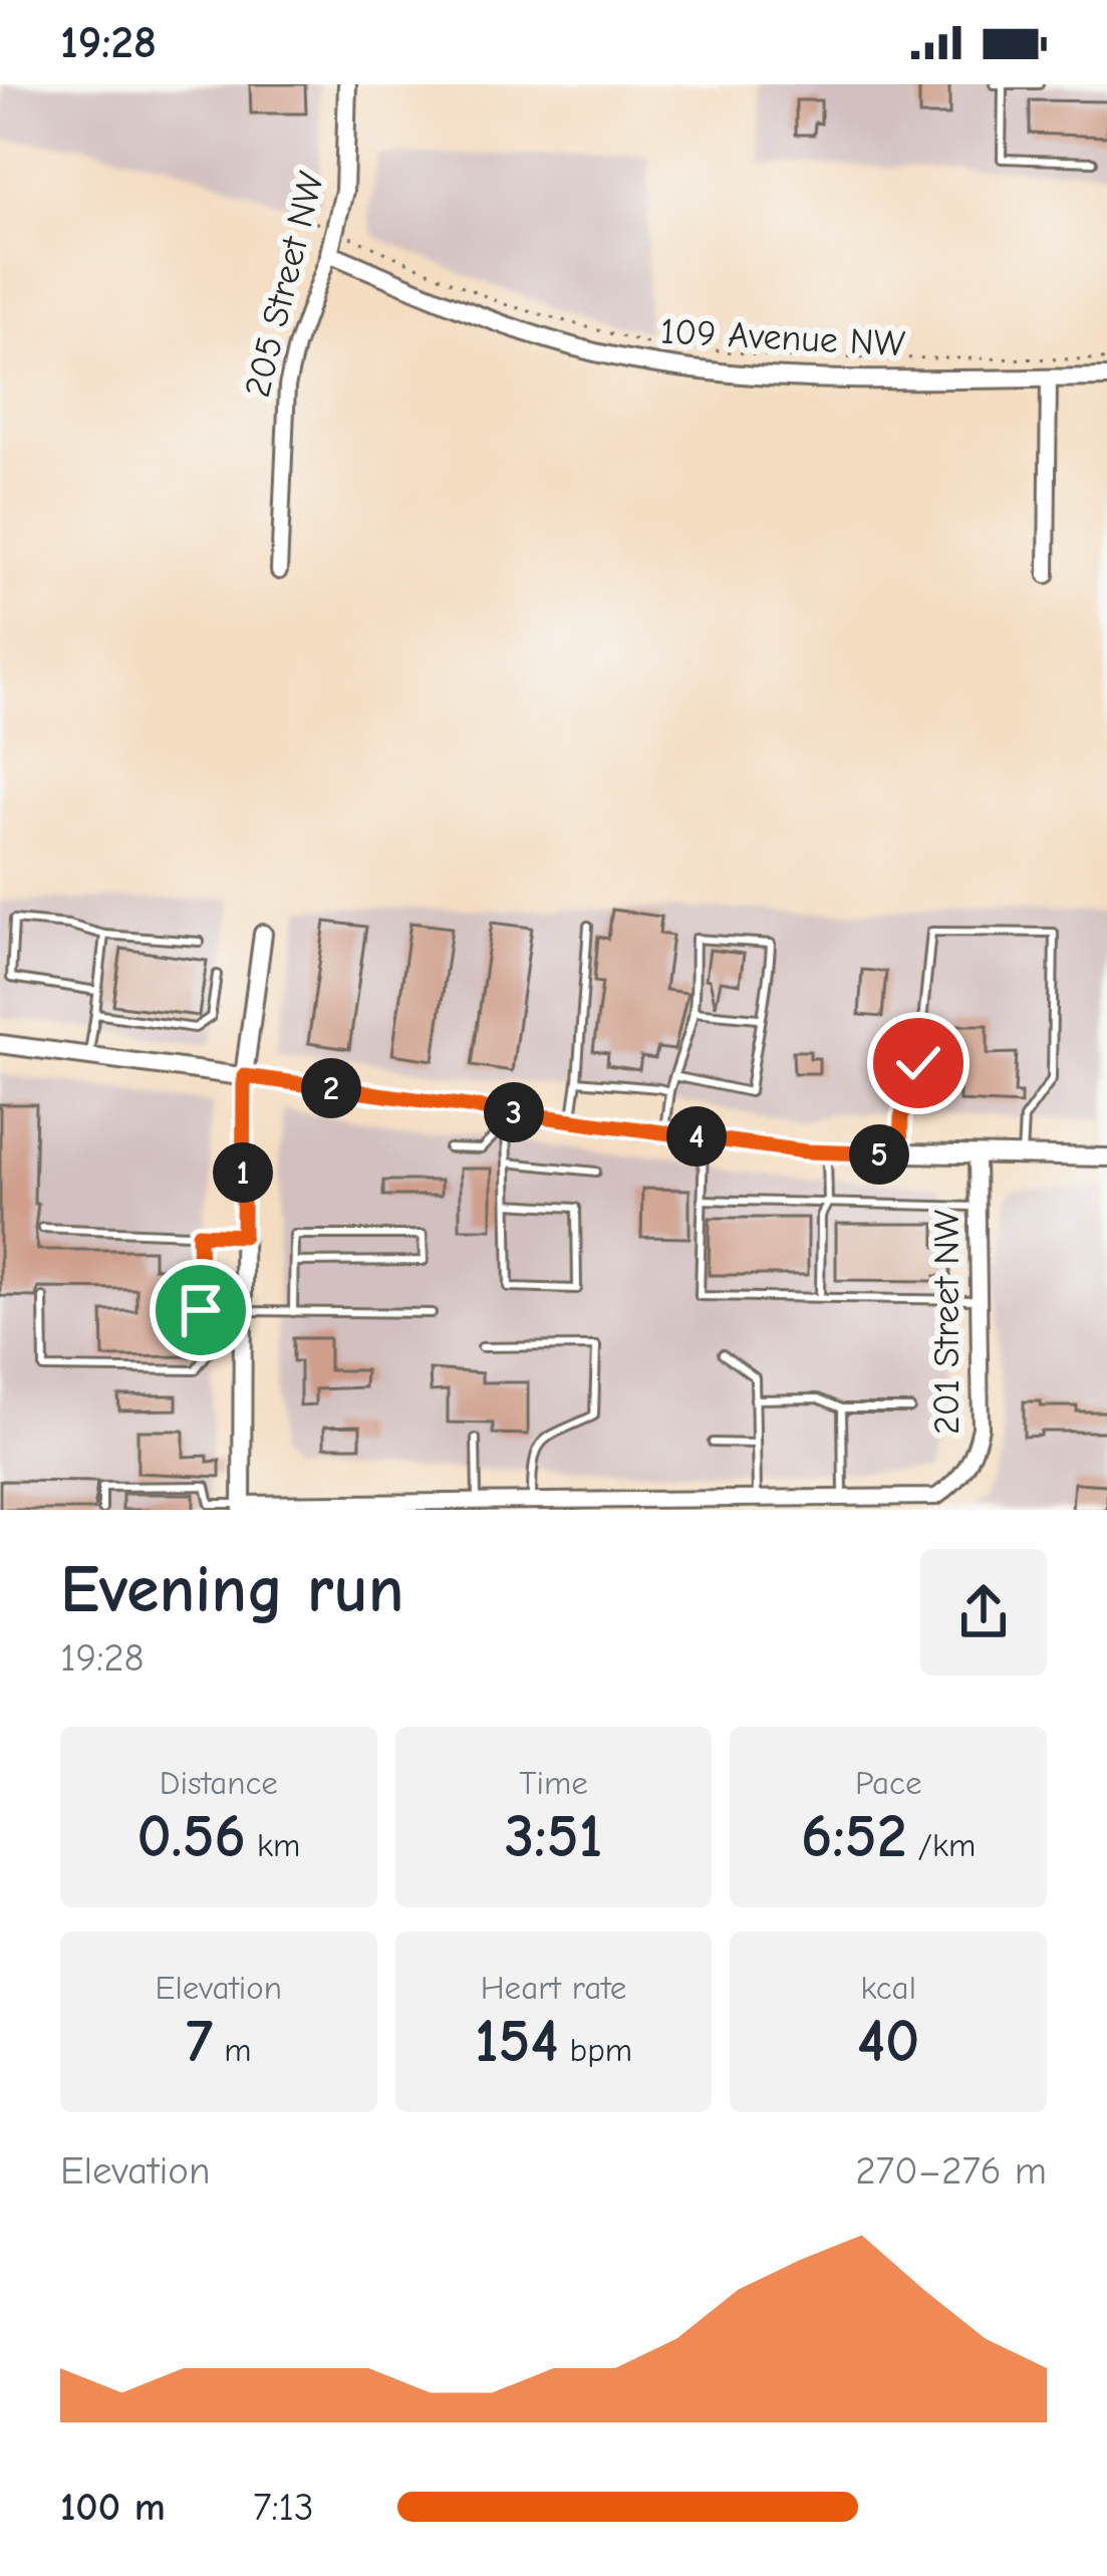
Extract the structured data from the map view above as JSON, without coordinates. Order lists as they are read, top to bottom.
{
  "streets": {
    "street": ["205 Street NW", "109 Avenue NW", "201 Street NW"]
  },
  "crossings": [
    ["205 Street NW", "109 Avenue NW"]
  ],
  "page": {
    "status": "19:28",
    "pins": [
      "2",
      "3",
      "4",
      "5",
      "1"
    ],
    "heading": ["Evening run", "19:28"],
    "stats": [
      ["Distance", "0.56 km"],
      ["Time", "3:51"],
      ["Pace", "6:52 /km"],
      ["Elevation", "7 m"],
      ["Heart rate", "154 bpm"],
      ["kcal", "40"]
    ],
    "chart": ["Elevation", "270–276 m"],
    "list": [
      {
        "name": "100 m",
        "note": "7:13"
      }
    ]
  }
}
